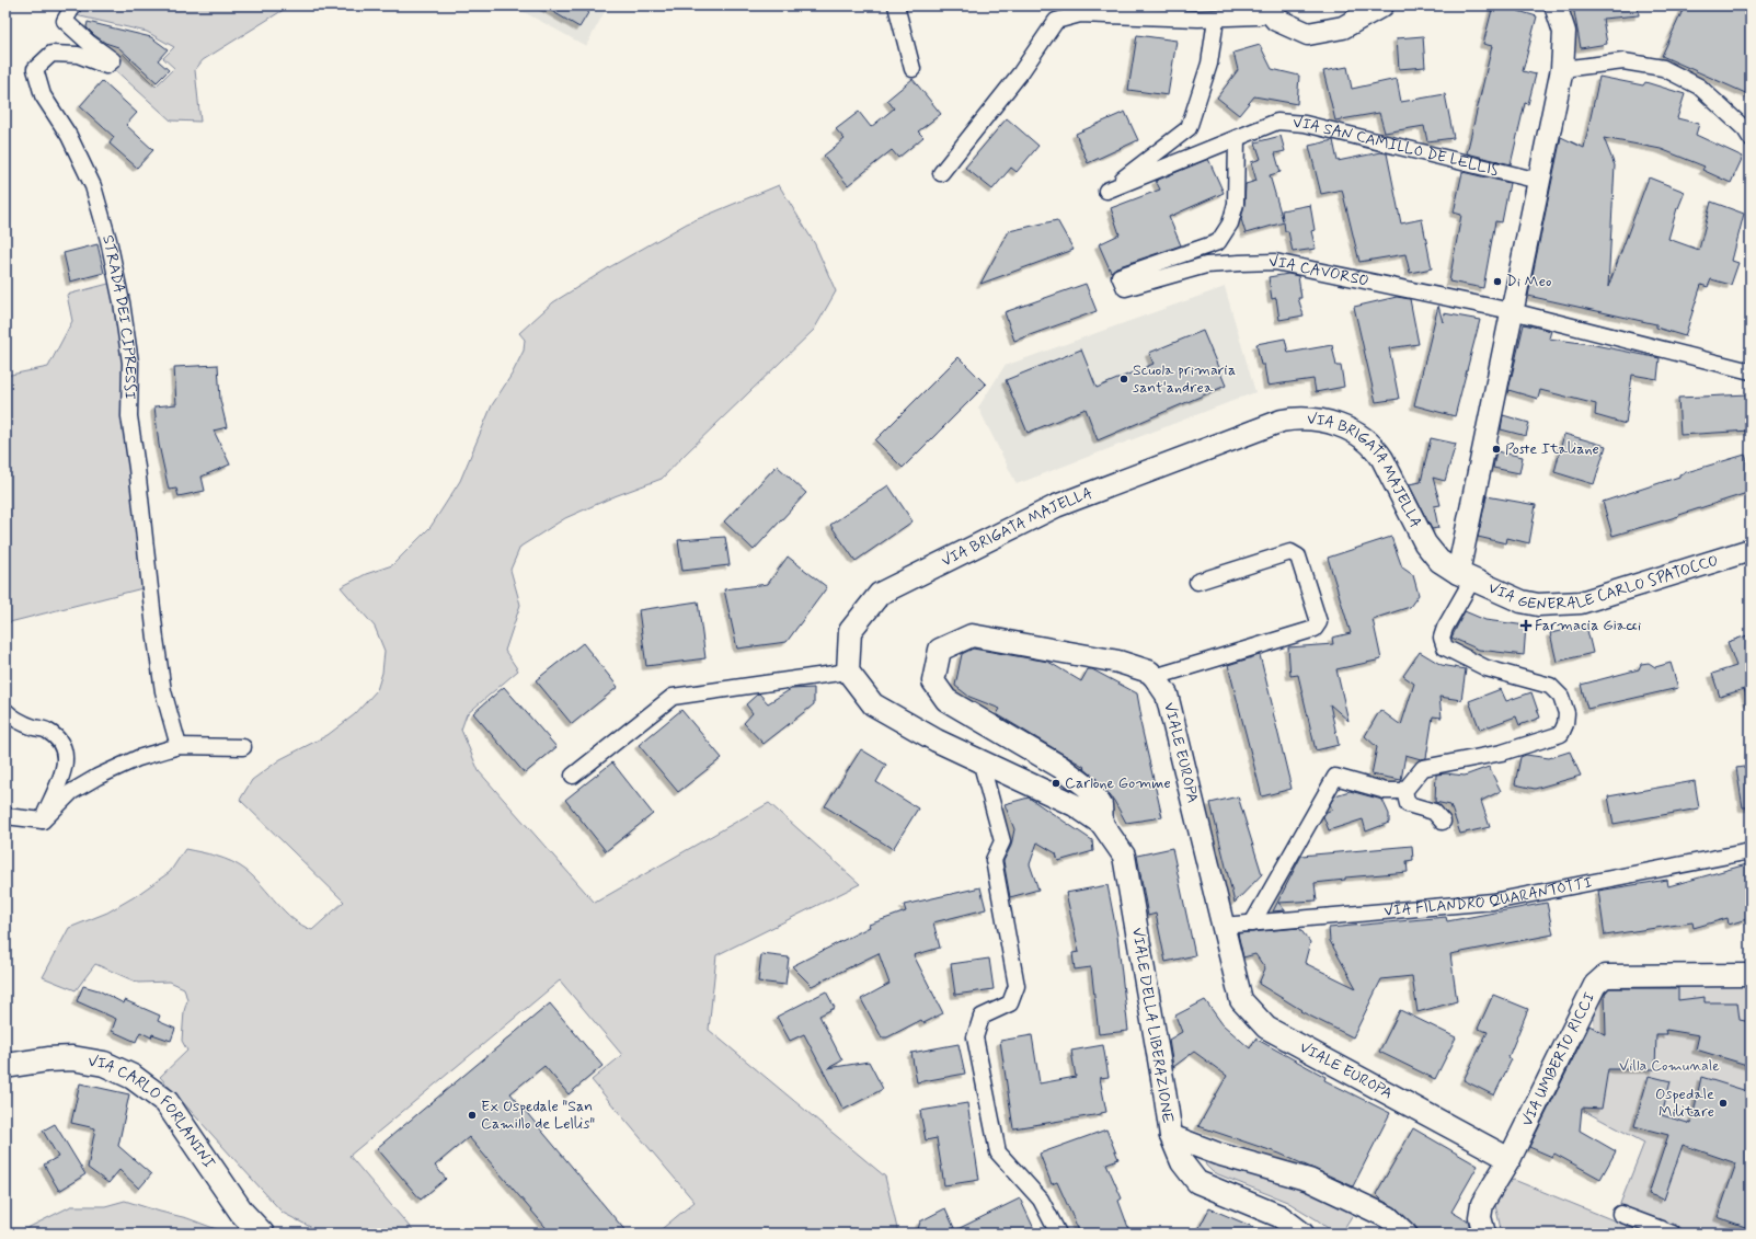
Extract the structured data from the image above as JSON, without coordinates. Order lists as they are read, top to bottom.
{
  "streets": {
    "main road": ["VIA CARLO FORLANINI"],
    "street": [
      "VIA SAN CAMILLO DE LELLIS",
      "VIA CAVORSO",
      "STRADA DEI CIPRESSI",
      "VIA BRIGATA MAJELLA",
      "VIA GENERALE CARLO SPATOCCO",
      "VIALE EUROPA",
      "VIA FILANDRO QUARANTOTTI",
      "VIALE DELLA LIBERAZIONE",
      "VIA UMBERTO RICCI"
    ]
  },
  "crossings": [
    ["VIA SAN CAMILLO DE LELLIS", "VIA CAVORSO"],
    ["VIA BRIGATA MAJELLA", "VIA GENERALE CARLO SPATOCCO"],
    ["VIALE EUROPA", "VIA FILANDRO QUARANTOTTI"],
    ["VIALE EUROPA", "VIALE DELLA LIBERAZIONE"],
    ["VIALE EUROPA", "VIA UMBERTO RICCI"]
  ],
  "parks": ["Villa Comunale"],
  "places": {
    "other": [
      "Di Meo",
      "Scuola primaria sant'andrea",
      "Poste Italiane",
      "Carlone Gomme",
      "Ospedale Militare",
      "Ex Ospedale \"San Camillo de Lellis\""
    ],
    "health": ["Farmacia Giacci"]
  }
}
